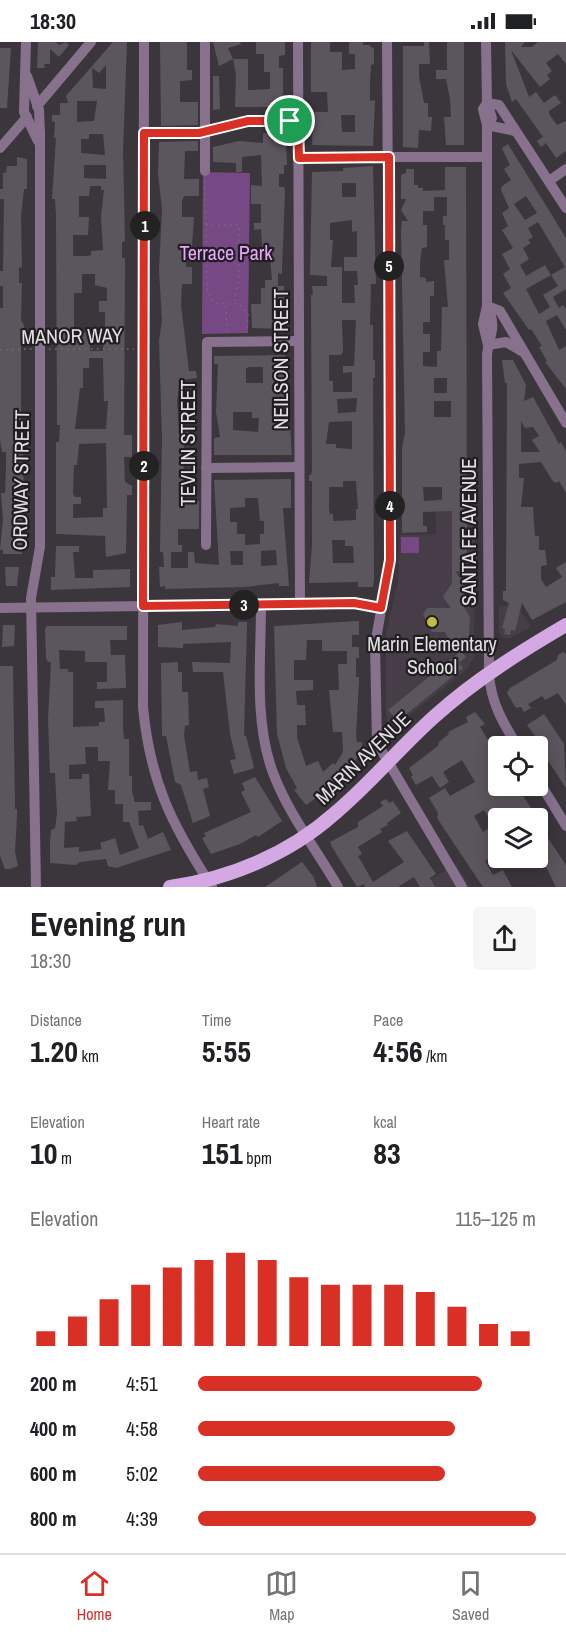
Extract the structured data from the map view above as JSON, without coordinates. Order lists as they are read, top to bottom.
{
  "streets": {
    "main road": ["MARIN AVENUE"],
    "street": [
      "NEILSON STREET",
      "TEVLIN STREET",
      "ORDWAY STREET",
      "SANTA FE AVENUE"
    ],
    "path": ["MANOR WAY"]
  },
  "crossings": [
    ["MANOR WAY", "ORDWAY STREET"],
    ["SANTA FE AVENUE", "MARIN AVENUE"]
  ],
  "parks": ["Terrace Park"],
  "places": ["Marin Elementary School"],
  "page": {
    "status": "18:30",
    "pins": [
      "1",
      "5",
      "2",
      "4",
      "3"
    ],
    "heading": ["Evening run", "18:30"],
    "stats": [
      ["Distance", "1.20 km"],
      ["Time", "5:55"],
      ["Pace", "4:56 /km"],
      ["Elevation", "10 m"],
      ["Heart rate", "151 bpm"],
      ["kcal", "83"]
    ],
    "chart": ["Elevation", "115–125 m"],
    "list": [
      {
        "name": "200 m",
        "note": "4:51"
      },
      {
        "name": "400 m",
        "note": "4:58"
      },
      {
        "name": "600 m",
        "note": "5:02"
      },
      {
        "name": "800 m",
        "note": "4:39"
      }
    ],
    "tabs": ["Home", "Map", "Saved"]
  }
}
